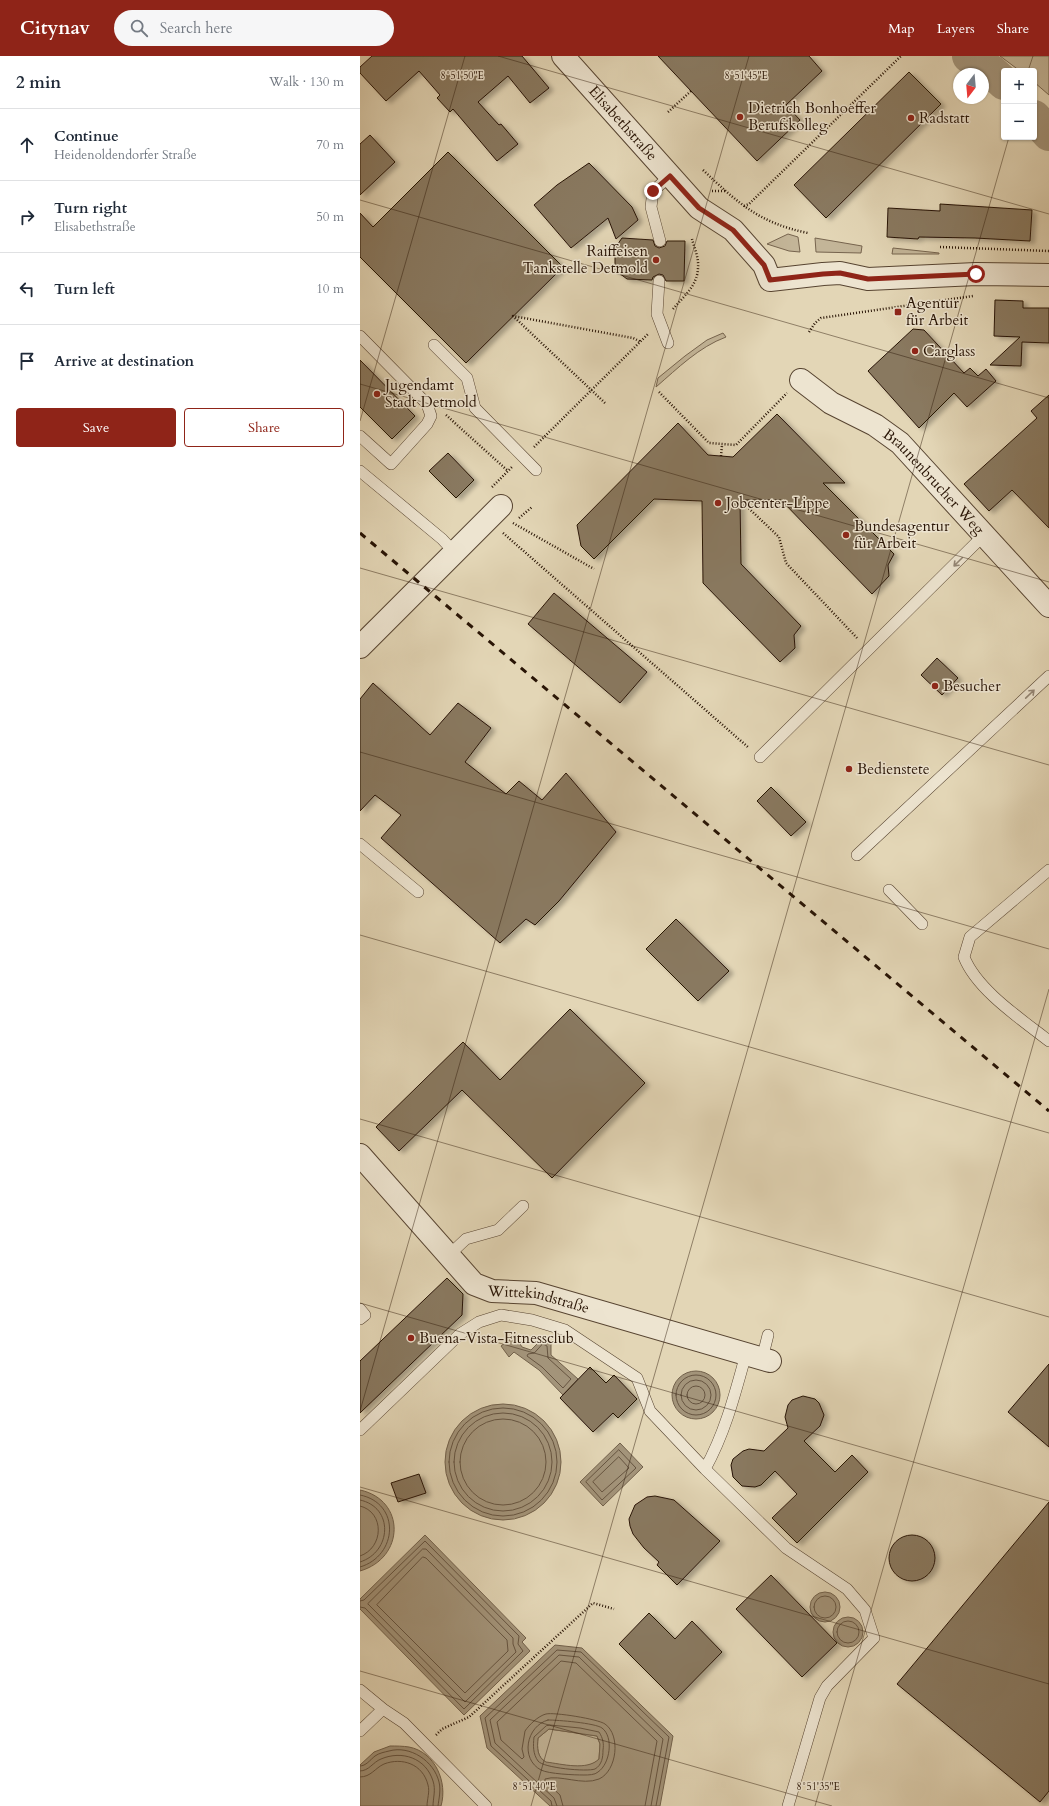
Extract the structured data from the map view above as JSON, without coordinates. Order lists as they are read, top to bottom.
{
  "streets": {
    "street": ["Elisabethstraße", "Braunenbrucher Weg", "Wittekindstraße"]
  },
  "places": {
    "other": [
      "Dietrich Bonhoeffer Berufskolleg",
      "Radstatt",
      "Raiffeisen Tankstelle Detmold",
      "Carglass",
      "Jugendamt Stadt Detmold",
      "Jobcenter-Lippe",
      "Bundesagentur für Arbeit",
      "Besucher",
      "Bedienstete",
      "Buena-Vista-Fitnessclub"
    ],
    "transit": ["Agentur für Arbeit"]
  },
  "north": "bottom",
  "page": {
    "header": "Citynav",
    "search": "Search here",
    "nav": ["Map", "Layers", "Share"],
    "heading": ["2 min", "Walk · 130 m"],
    "map_buttons": ["+", "−"],
    "list": [
      ["Continue", "Heidenoldendorfer Straße", "70 m"],
      ["Turn right", "Elisabethstraße", "50 m"],
      ["Turn left", "10 m"],
      "Arrive at destination"
    ],
    "buttons": ["Save", "Share"]
  },
  "coordinates": [
    "8°51'50\"E",
    "8°51'45\"E",
    "8°51'40\"E",
    "8°51'35\"E"
  ]
}
